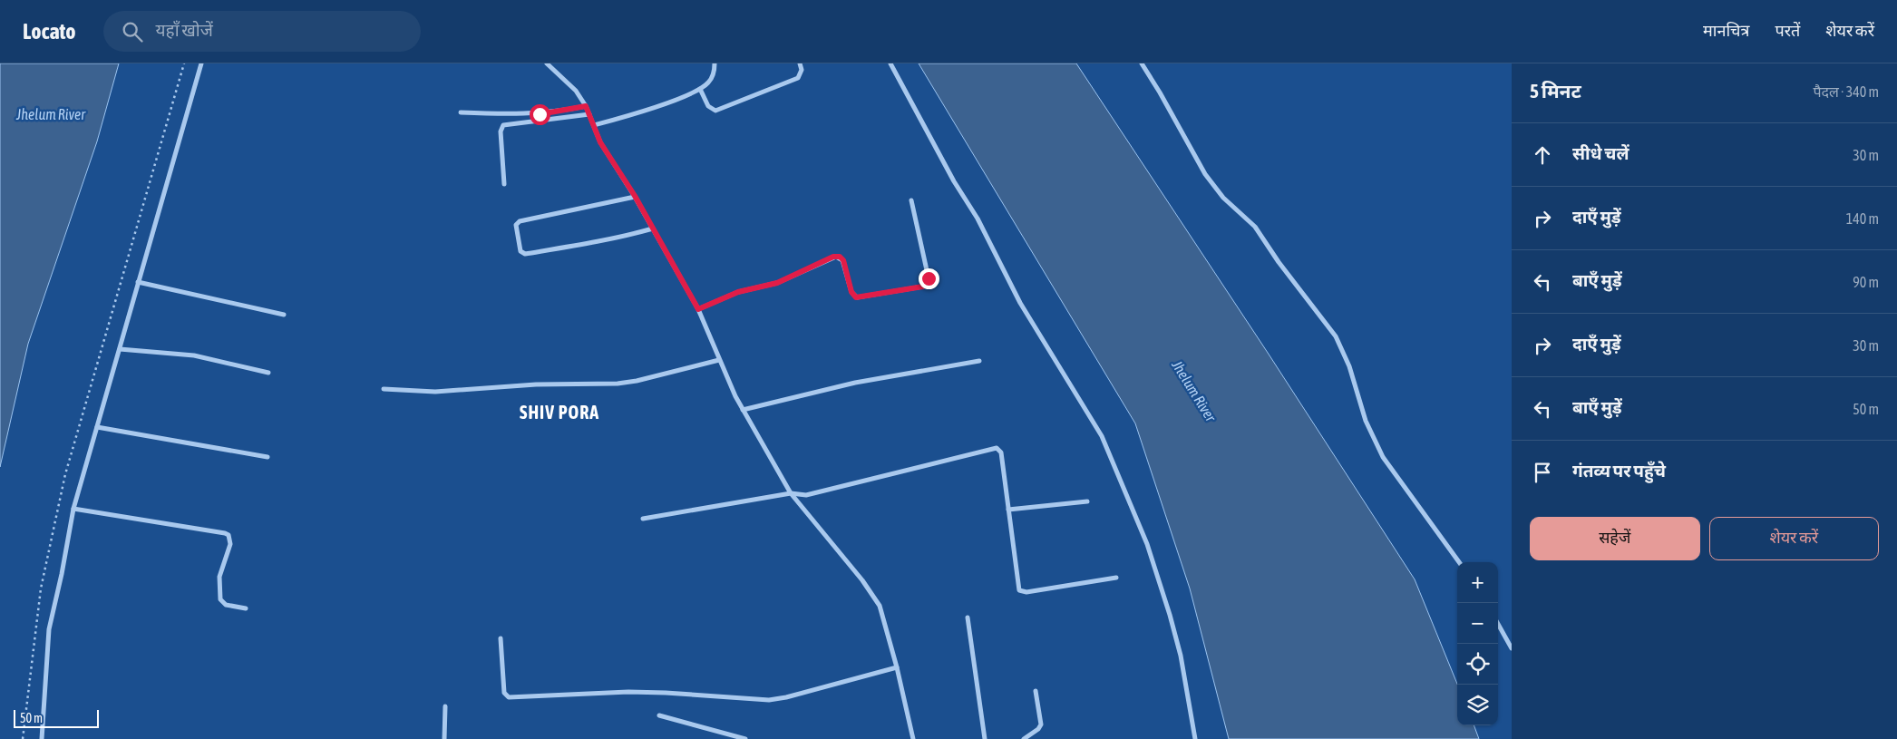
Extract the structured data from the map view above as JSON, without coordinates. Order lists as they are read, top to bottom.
{
  "districts": ["SHIV PORA"],
  "water": ["Jhelum River"],
  "scale_bar": "50 m",
  "page": {
    "header": "Locato",
    "search": "यहाँ खोजें",
    "nav": ["मानचित्र", "परतें", "शेयर करें"],
    "heading": ["5 मिनट", "पैदल · 340 m"],
    "list": [
      ["सीधे चलें", "30 m"],
      ["दाएँ मुड़ें", "140 m"],
      ["बाएँ मुड़ें", "90 m"],
      ["दाएँ मुड़ें", "30 m"],
      ["बाएँ मुड़ें", "50 m"],
      "गंतव्य पर पहुँचे"
    ],
    "buttons": ["सहेजें", "शेयर करें"],
    "map_buttons": ["+", "−"],
    "scale": "50 m"
  }
}
